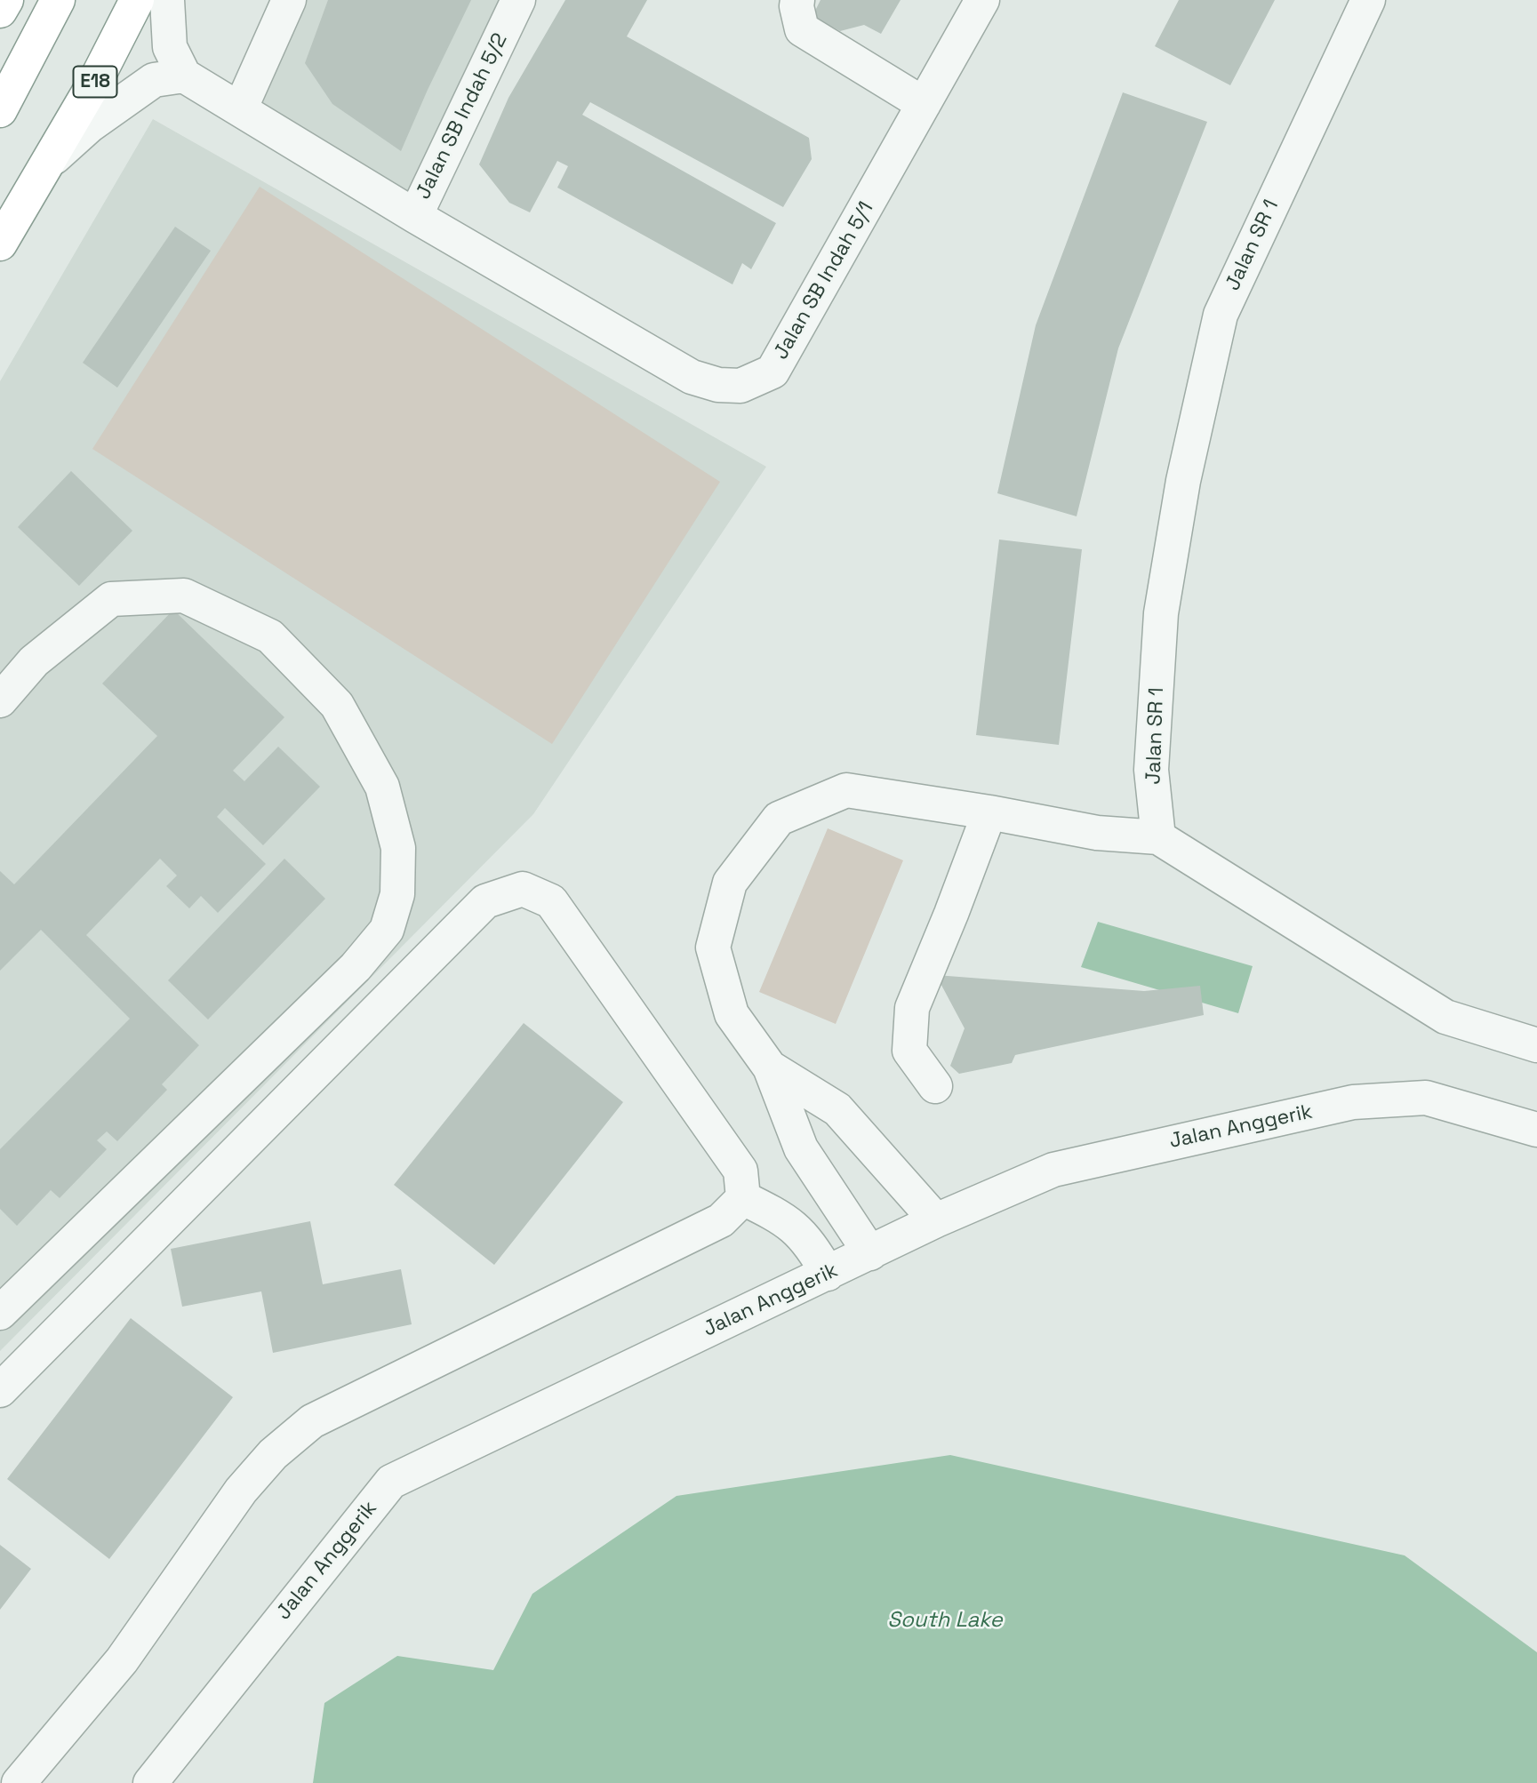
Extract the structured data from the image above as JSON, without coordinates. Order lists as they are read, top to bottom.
{
  "streets": {
    "highway": ["E18"],
    "street": [
      "Jalan SB Indah 5/2",
      "Jalan SR 1",
      "Jalan SB Indah 5/1",
      "Jalan Anggerik"
    ]
  },
  "crossings": [
    ["Jalan SB Indah 5/2", "Jalan SB Indah 5/1"]
  ],
  "water": ["South Lake"]
}
